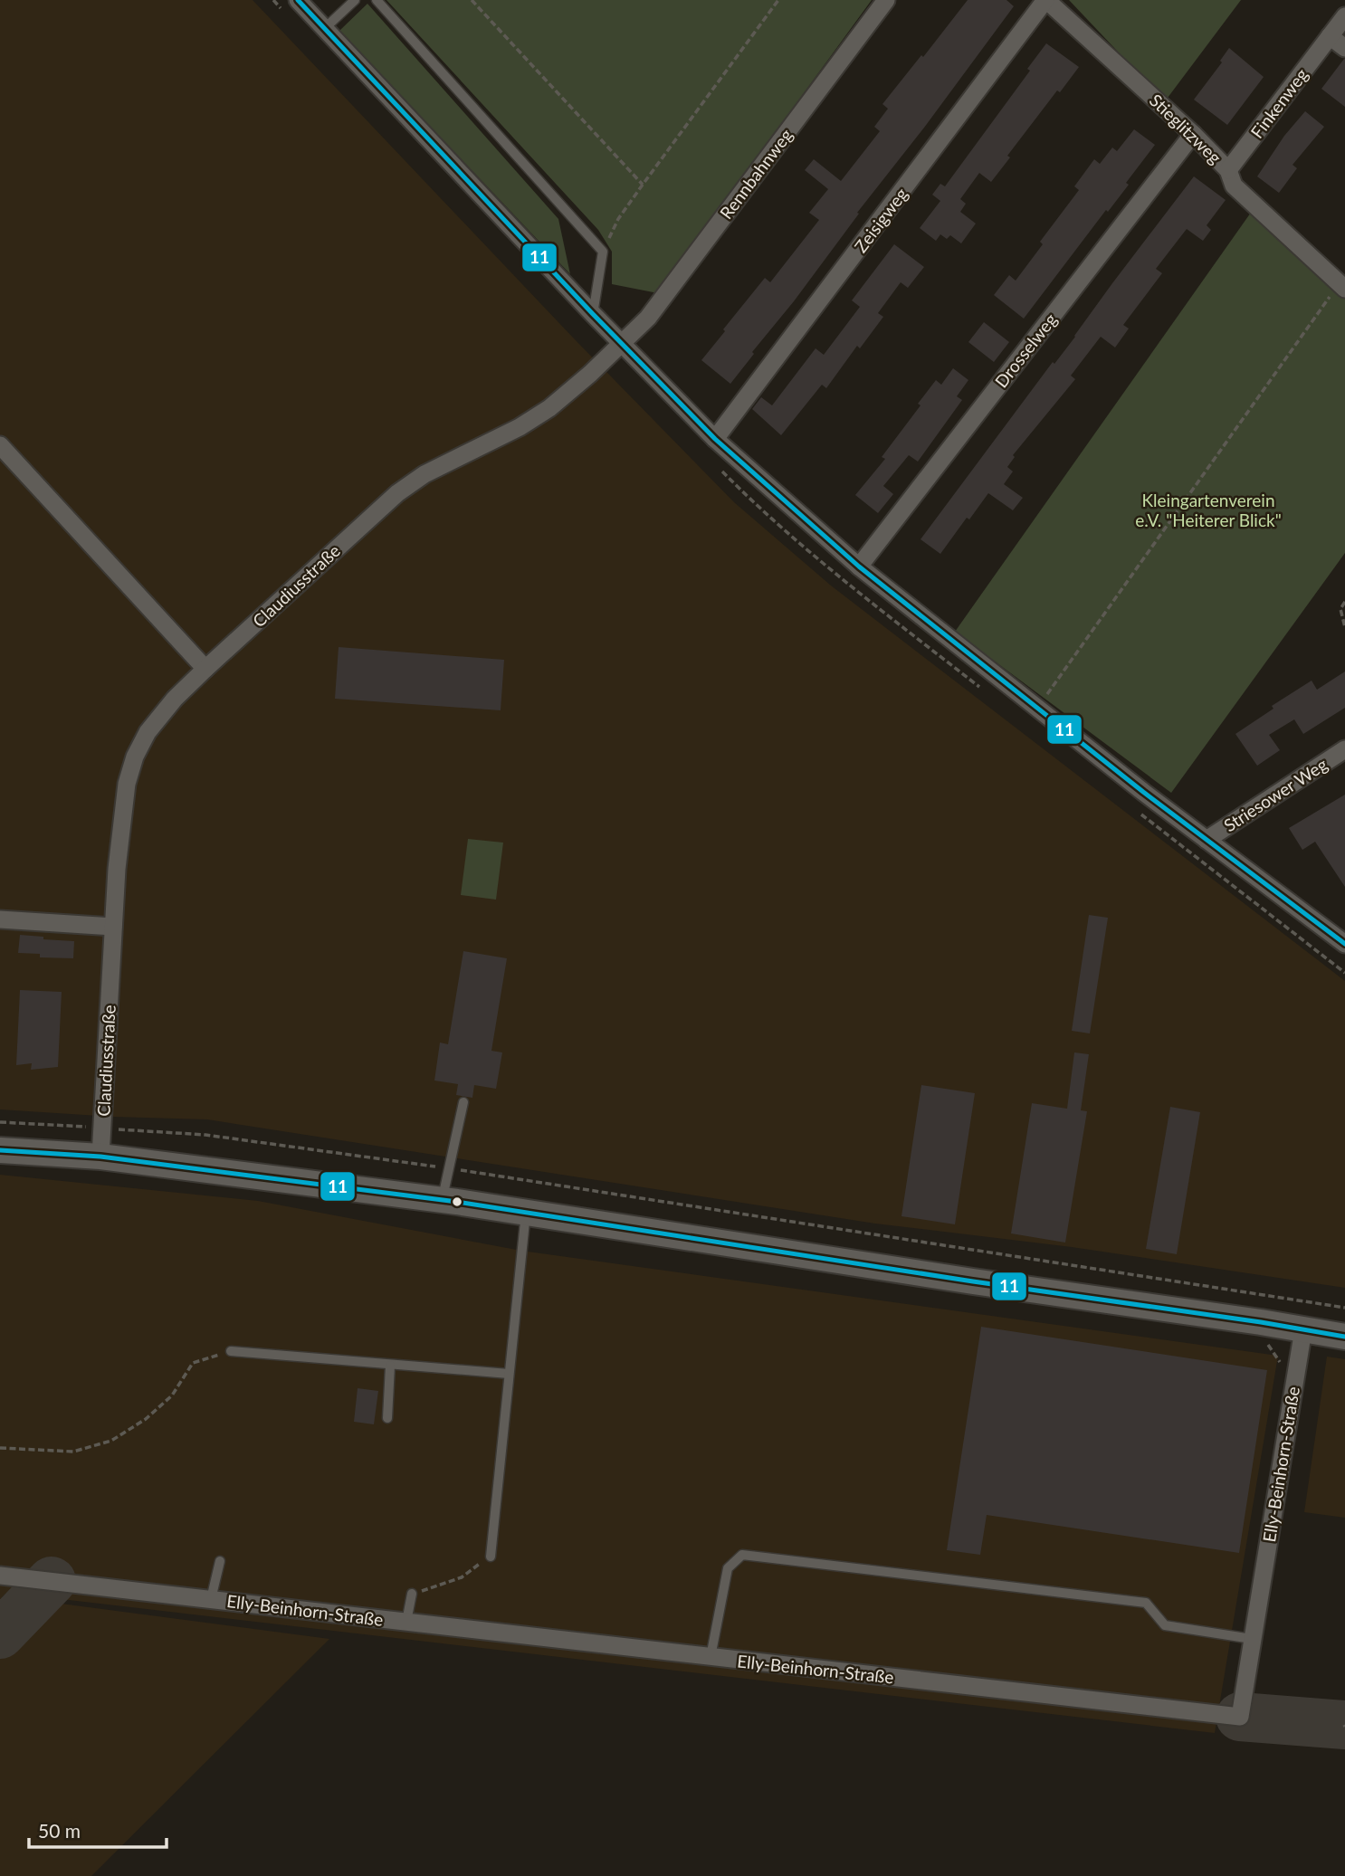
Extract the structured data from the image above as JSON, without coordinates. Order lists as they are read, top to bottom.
{
  "streets": {
    "street": [
      "Finkenweg",
      "Stieglitzweg",
      "Rennbahnweg",
      "Zeisigweg",
      "Drosselweg",
      "Claudiusstraße",
      "Striesower Weg",
      "Elly-Beinhorn-Straße"
    ]
  },
  "crossings": [
    ["Finkenweg", "Stieglitzweg"],
    ["Stieglitzweg", "Zeisigweg"],
    ["Stieglitzweg", "Drosselweg"],
    ["Rennbahnweg", "Claudiusstraße"]
  ],
  "parks": ["Kleingartenverein e.V. \"Heiterer Blick\""],
  "lines": ["transit line 11"],
  "scale_bar": "50 m"
}
